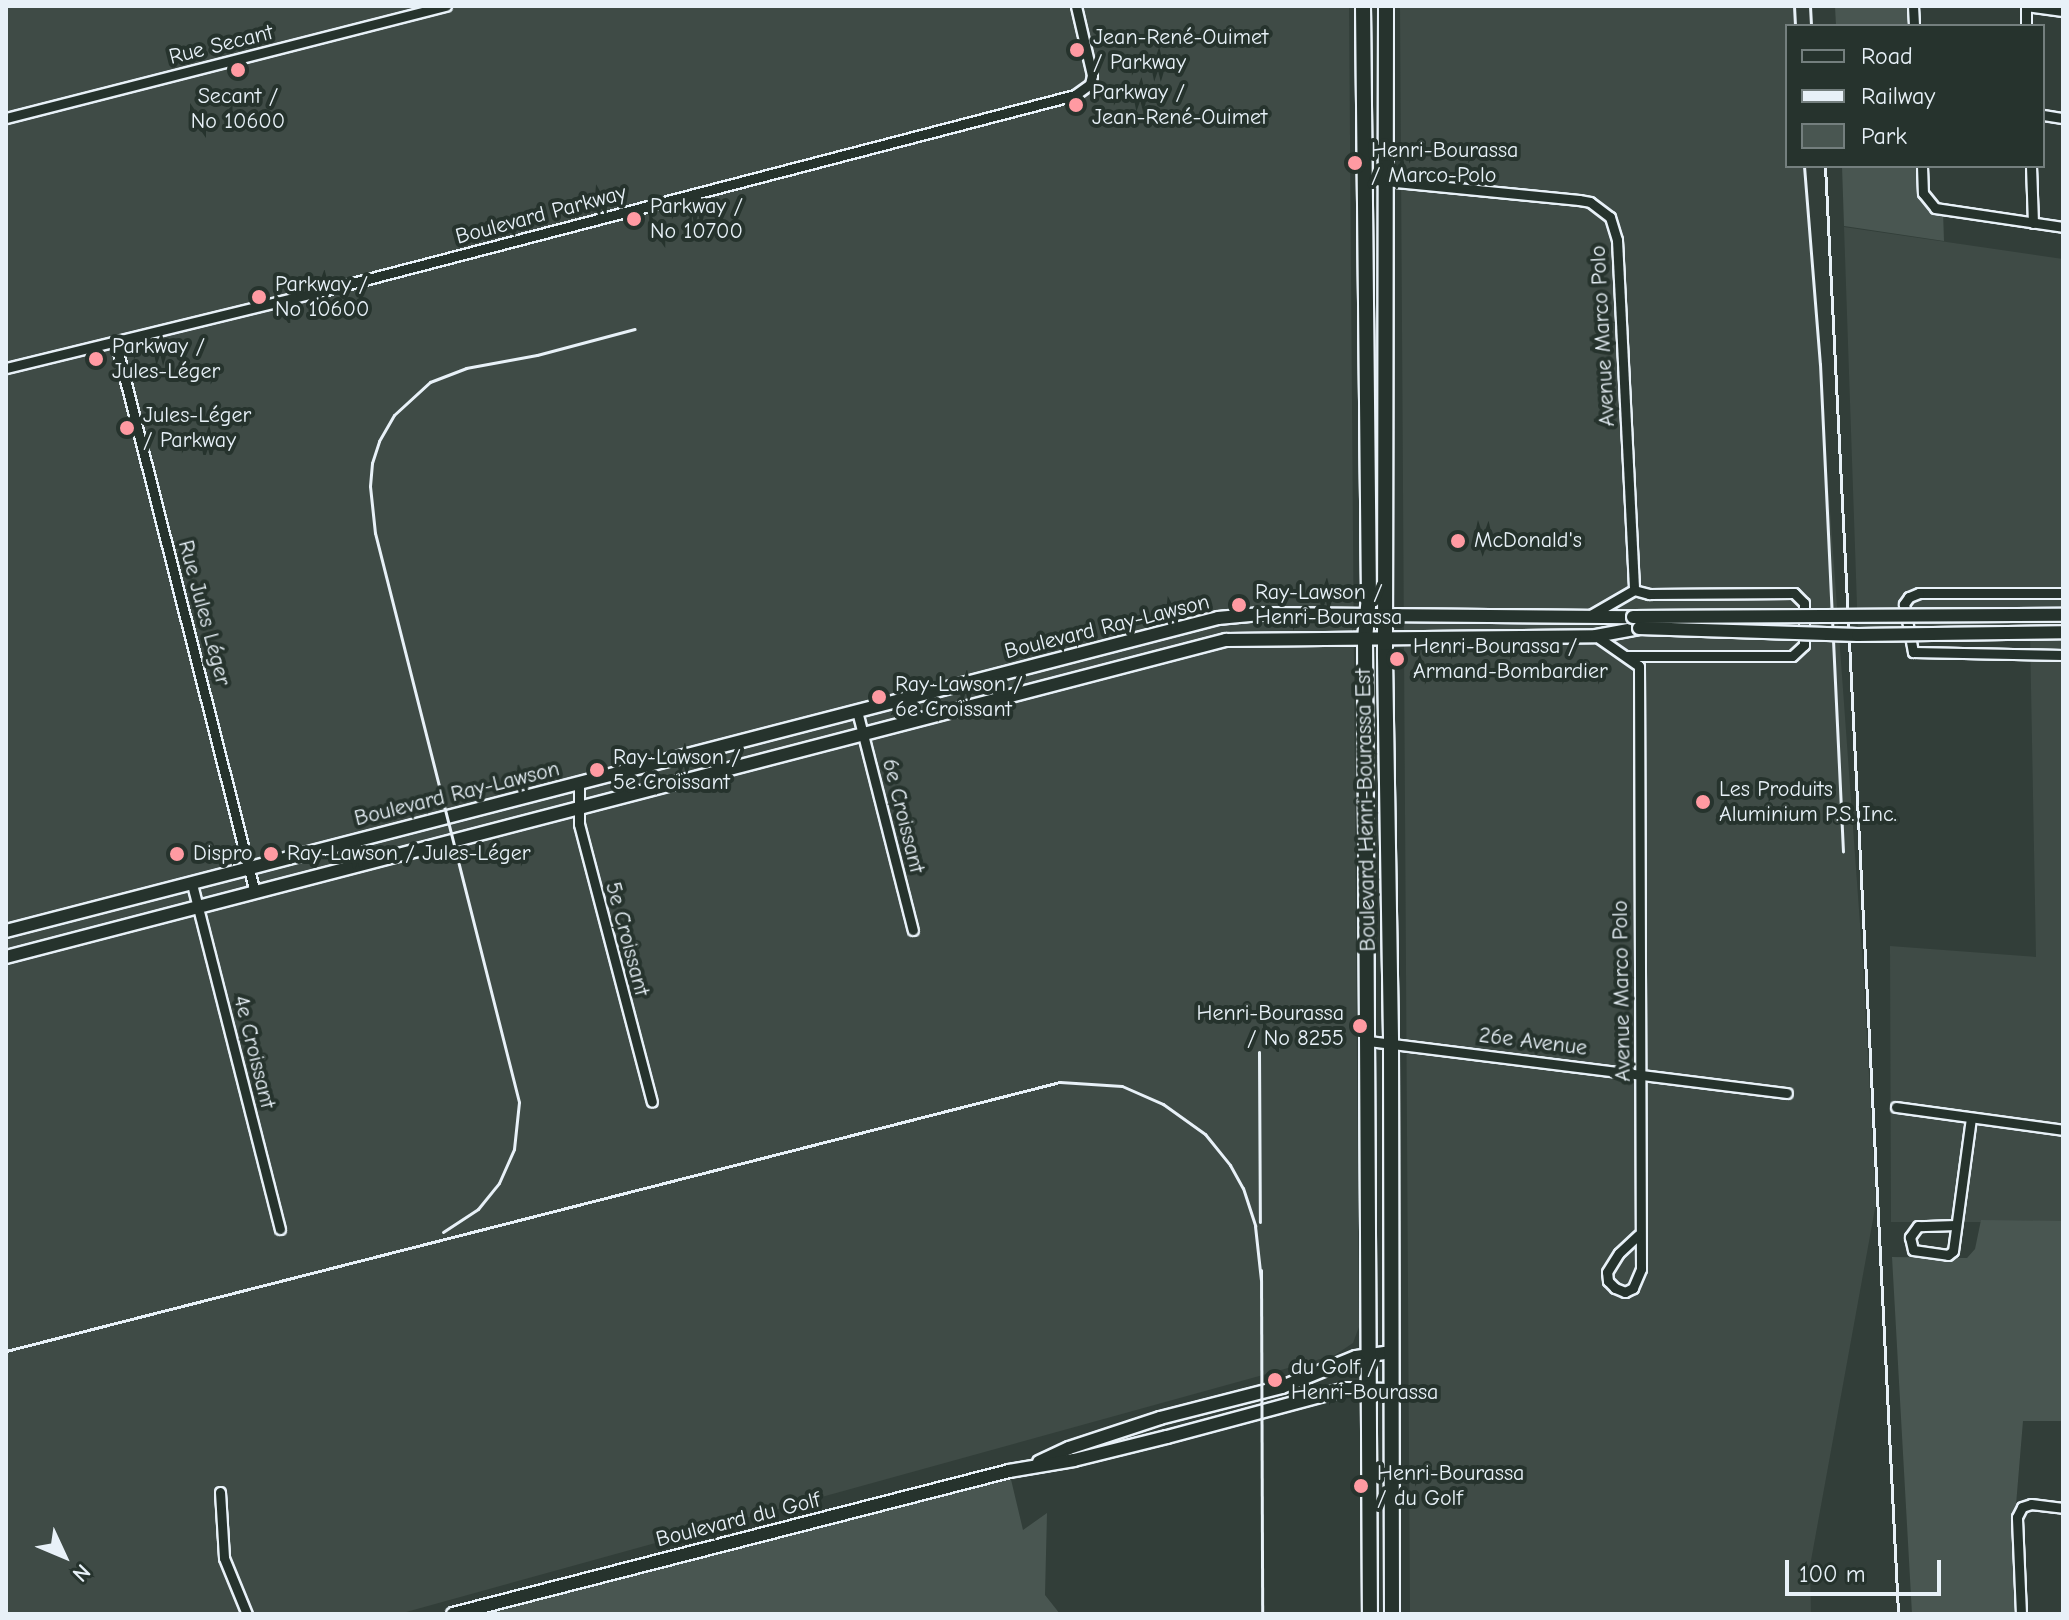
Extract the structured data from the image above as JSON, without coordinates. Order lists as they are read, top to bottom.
{
  "streets": {
    "main road": ["Boulevard Henri-Bourassa Est"],
    "street": [
      "Rue Secant",
      "Boulevard Parkway",
      "Avenue Marco Polo",
      "Rue Jules Léger",
      "Boulevard Ray-Lawson",
      "6e Croissant",
      "5e Croissant",
      "26e Avenue",
      "4e Croissant",
      "Boulevard du Golf"
    ]
  },
  "crossings": [
    ["Boulevard Parkway", "Rue Jules Léger"],
    ["Avenue Marco Polo", "Boulevard Henri-Bourassa Est"],
    ["Avenue Marco Polo", "26e Avenue"],
    ["Rue Jules Léger", "Boulevard Ray-Lawson"],
    ["Boulevard Ray-Lawson", "Boulevard Henri-Bourassa Est"],
    ["Boulevard Ray-Lawson", "6e Croissant"],
    ["Boulevard Ray-Lawson", "5e Croissant"],
    ["Boulevard Ray-Lawson", "4e Croissant"],
    ["Boulevard Henri-Bourassa Est", "26e Avenue"],
    ["Boulevard Henri-Bourassa Est", "Boulevard du Golf"]
  ],
  "places": [
    "Jean-René-Ouimet / Parkway",
    "Secant / No 10600",
    "Parkway / Jean-René-Ouimet",
    "Henri-Bourassa / Marco-Polo",
    "Parkway / No 10700",
    "Parkway / No 10600",
    "Parkway / Jules-Léger",
    "Jules-Léger / Parkway",
    "McDonald's",
    "Ray-Lawson / Henri-Bourassa",
    "Henri-Bourassa / Armand-Bombardier",
    "Ray-Lawson / 6e Croissant",
    "Ray-Lawson / 5e Croissant",
    "Les Produits Aluminium P.S. Inc.",
    "Dispro",
    "Ray-Lawson / Jules-Léger",
    "Henri-Bourassa / No 8255",
    "du Golf / Henri-Bourassa",
    "Henri-Bourassa / du Golf"
  ],
  "legend": ["Road", "Railway", "Park"],
  "scale_bar": "100 m",
  "north": "bottom right"
}
